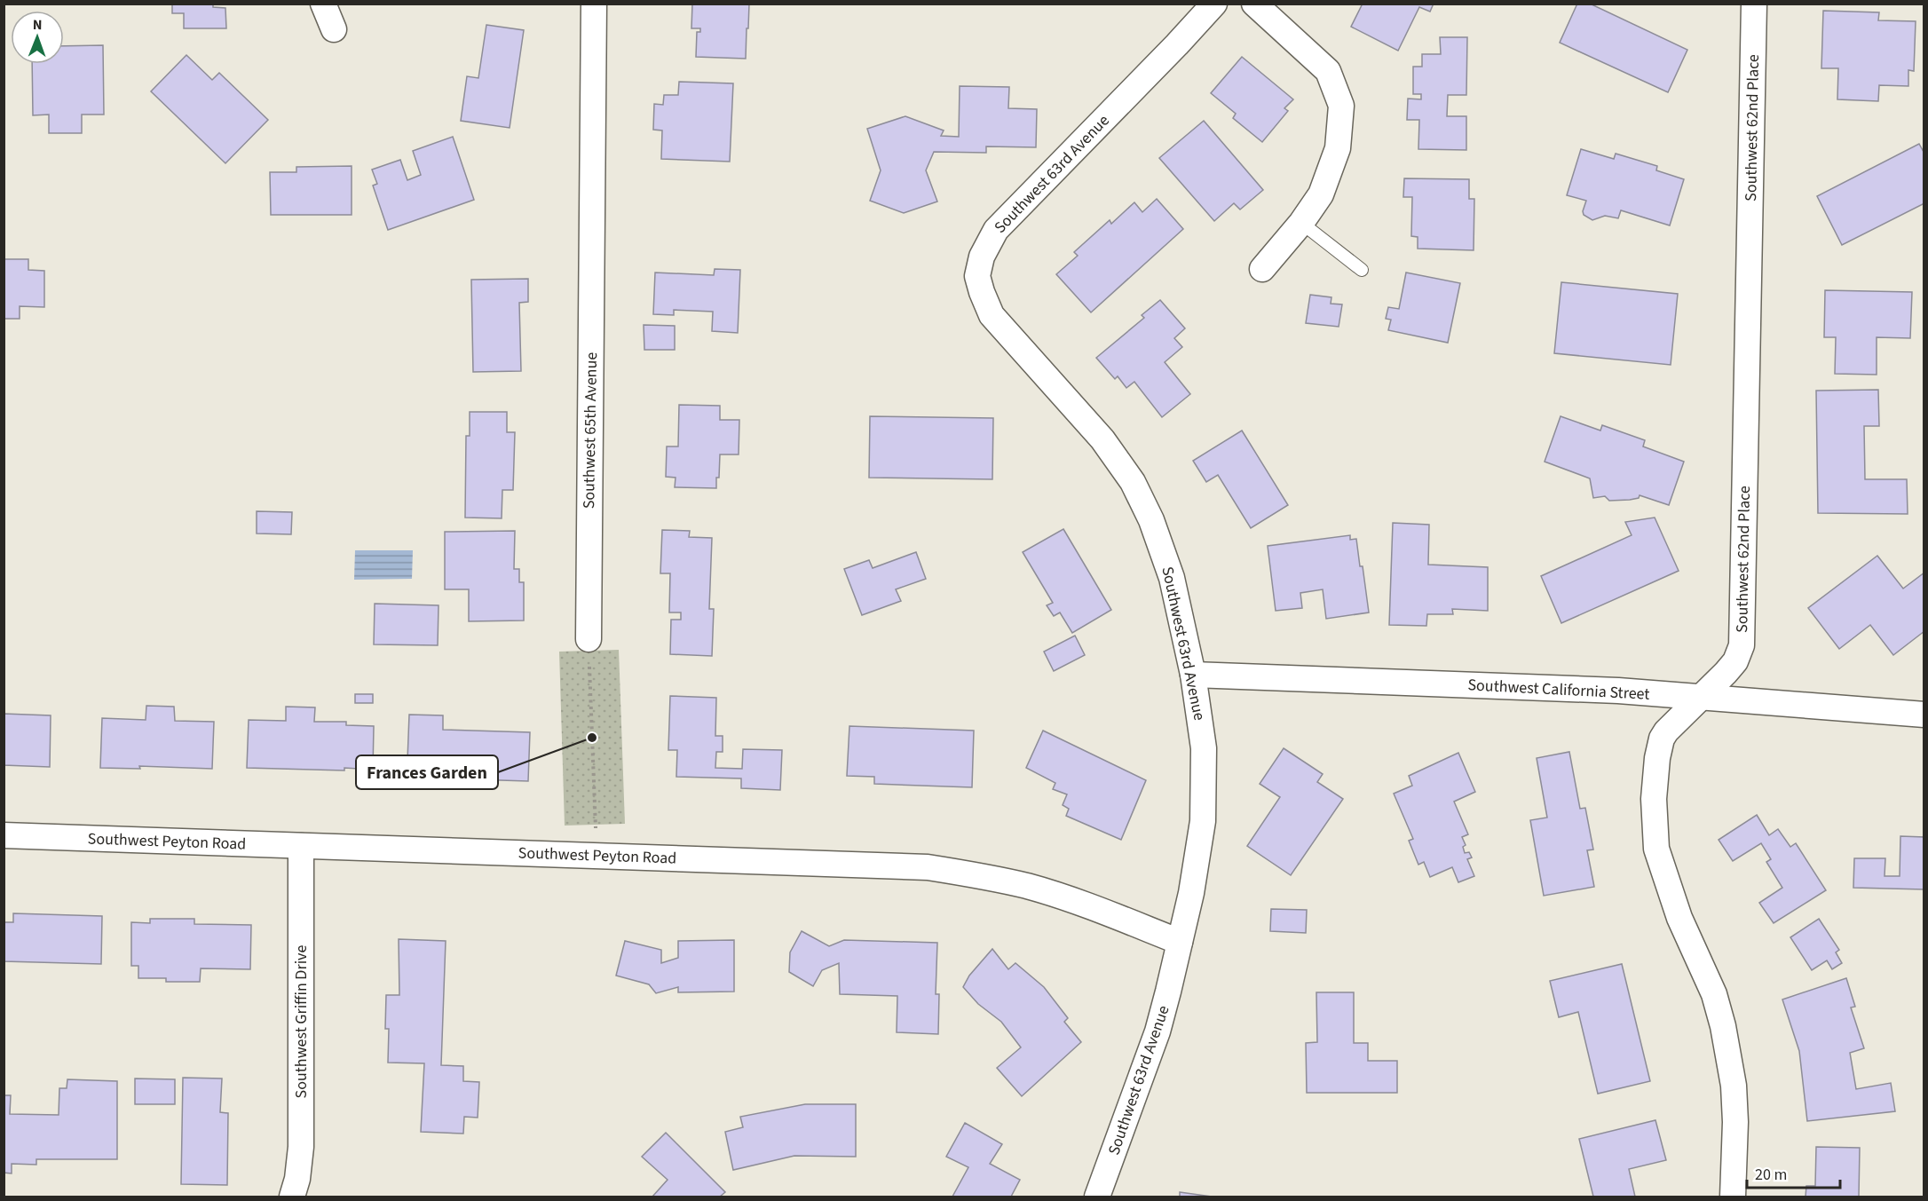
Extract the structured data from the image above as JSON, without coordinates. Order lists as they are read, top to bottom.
{
  "streets": {
    "street": [
      "Southwest 62nd Place",
      "Southwest 63rd Avenue",
      "Southwest 65th Avenue",
      "Southwest California Street",
      "Southwest Peyton Road",
      "Southwest Griffin Drive"
    ]
  },
  "crossings": [
    ["Southwest 62nd Place", "Southwest California Street"],
    ["Southwest 63rd Avenue", "Southwest California Street"],
    ["Southwest 63rd Avenue", "Southwest Peyton Road"],
    ["Southwest Peyton Road", "Southwest Griffin Drive"]
  ],
  "places": ["Frances Garden"],
  "scale_bar": "20 m",
  "north": "top"
}
